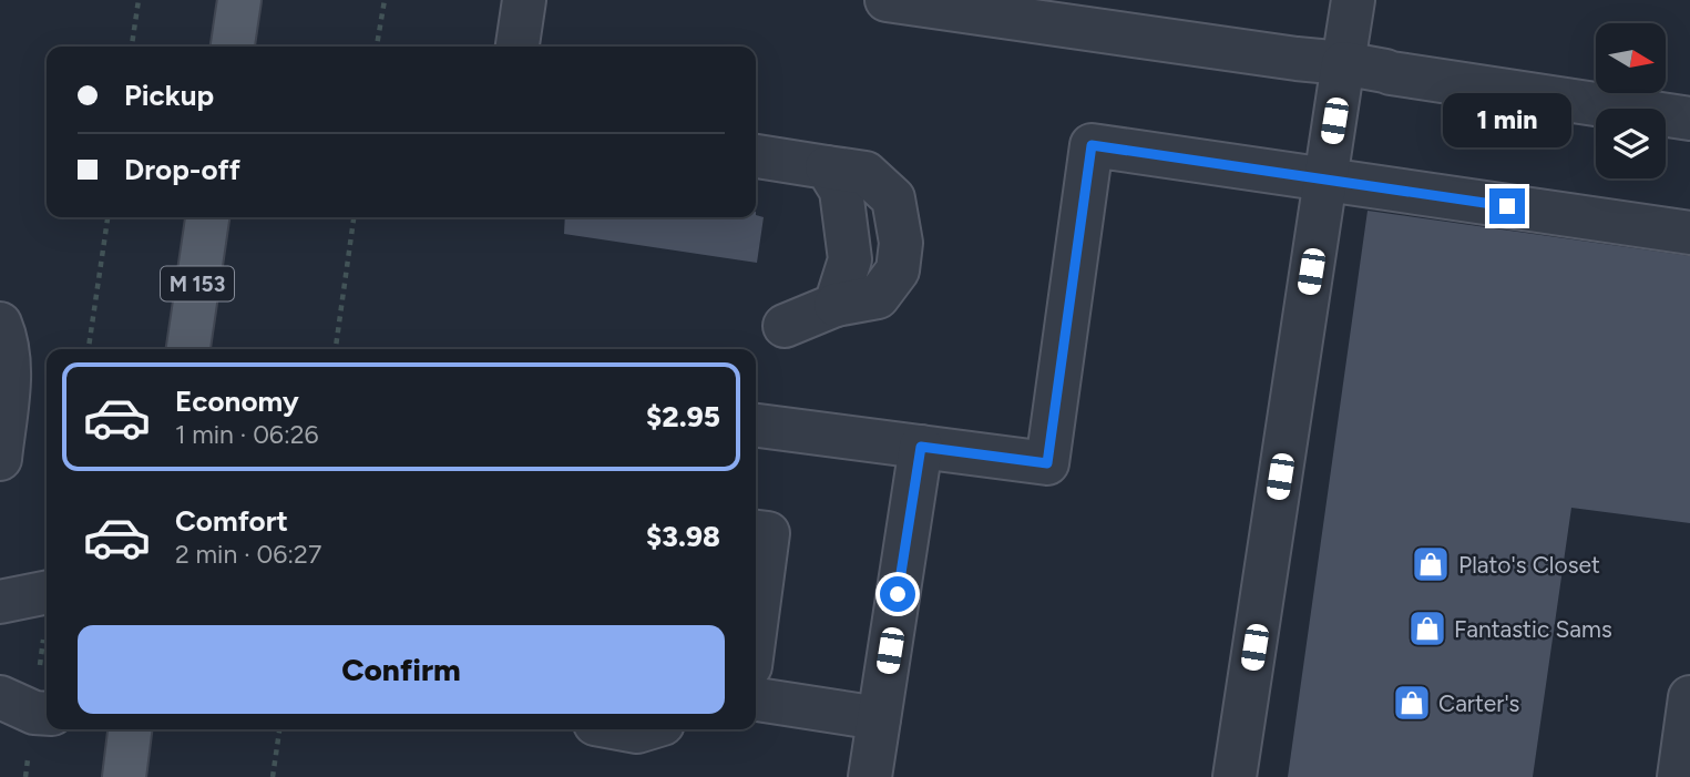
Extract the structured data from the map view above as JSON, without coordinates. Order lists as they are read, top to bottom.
{
  "streets": {
    "main road": ["M 153"]
  },
  "places": {
    "shop": ["Plato's Closet", "Fantastic Sams", "Carter's"]
  },
  "north": "right",
  "page": {
    "banner": ["Pickup", "Drop-off"],
    "bubble": "1 min",
    "list": [
      {
        "name": "Economy",
        "note": "1 min · 06:26",
        "value": "$2.95"
      },
      {
        "name": "Comfort",
        "note": "2 min · 06:27",
        "value": "$3.98"
      }
    ],
    "buttons": "Confirm"
  }
}
